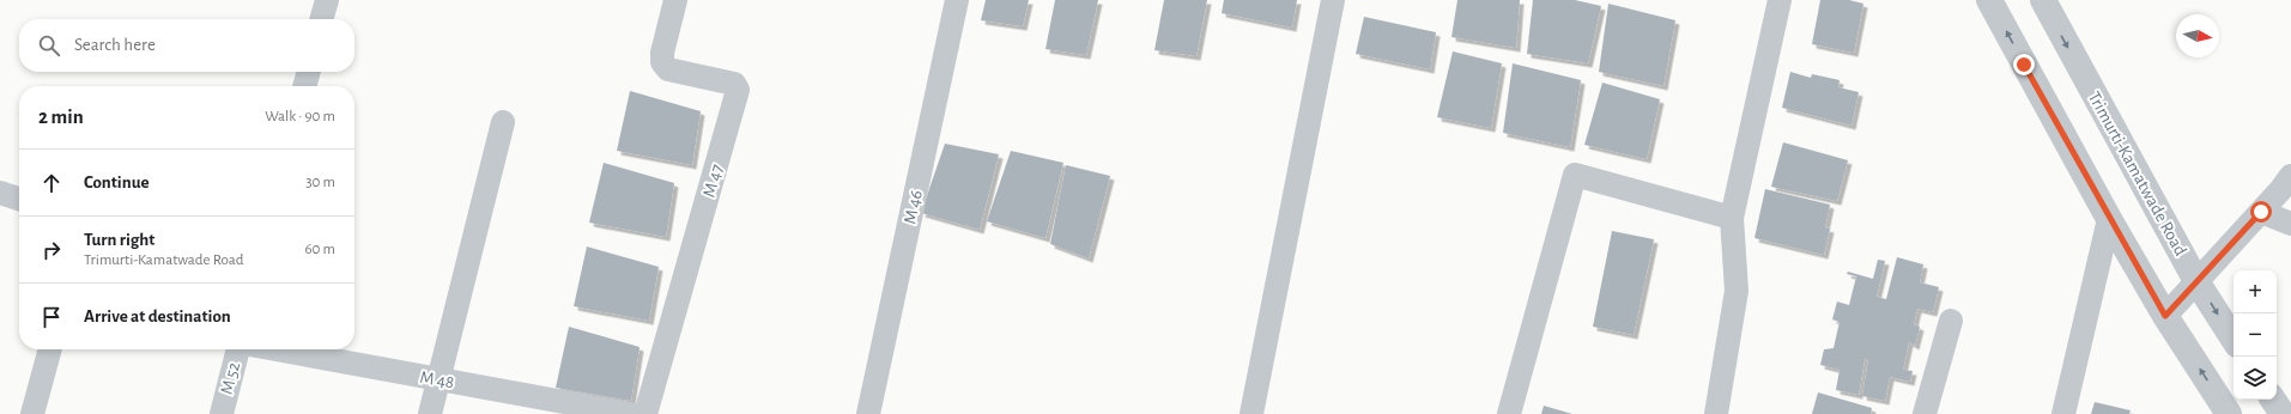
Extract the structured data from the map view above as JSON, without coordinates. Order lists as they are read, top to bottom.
{
  "streets": {
    "street": [
      "Trimurti-Kamatwade Road",
      "M 47",
      "M 46",
      "M 52",
      "M 48"
    ]
  },
  "north": "right",
  "page": {
    "search": "Search here",
    "heading": ["2 min", "Walk · 90 m"],
    "list": [
      ["Continue", "30 m"],
      ["Turn right", "Trimurti-Kamatwade Road", "60 m"],
      "Arrive at destination"
    ],
    "map_buttons": ["+", "−"]
  }
}
